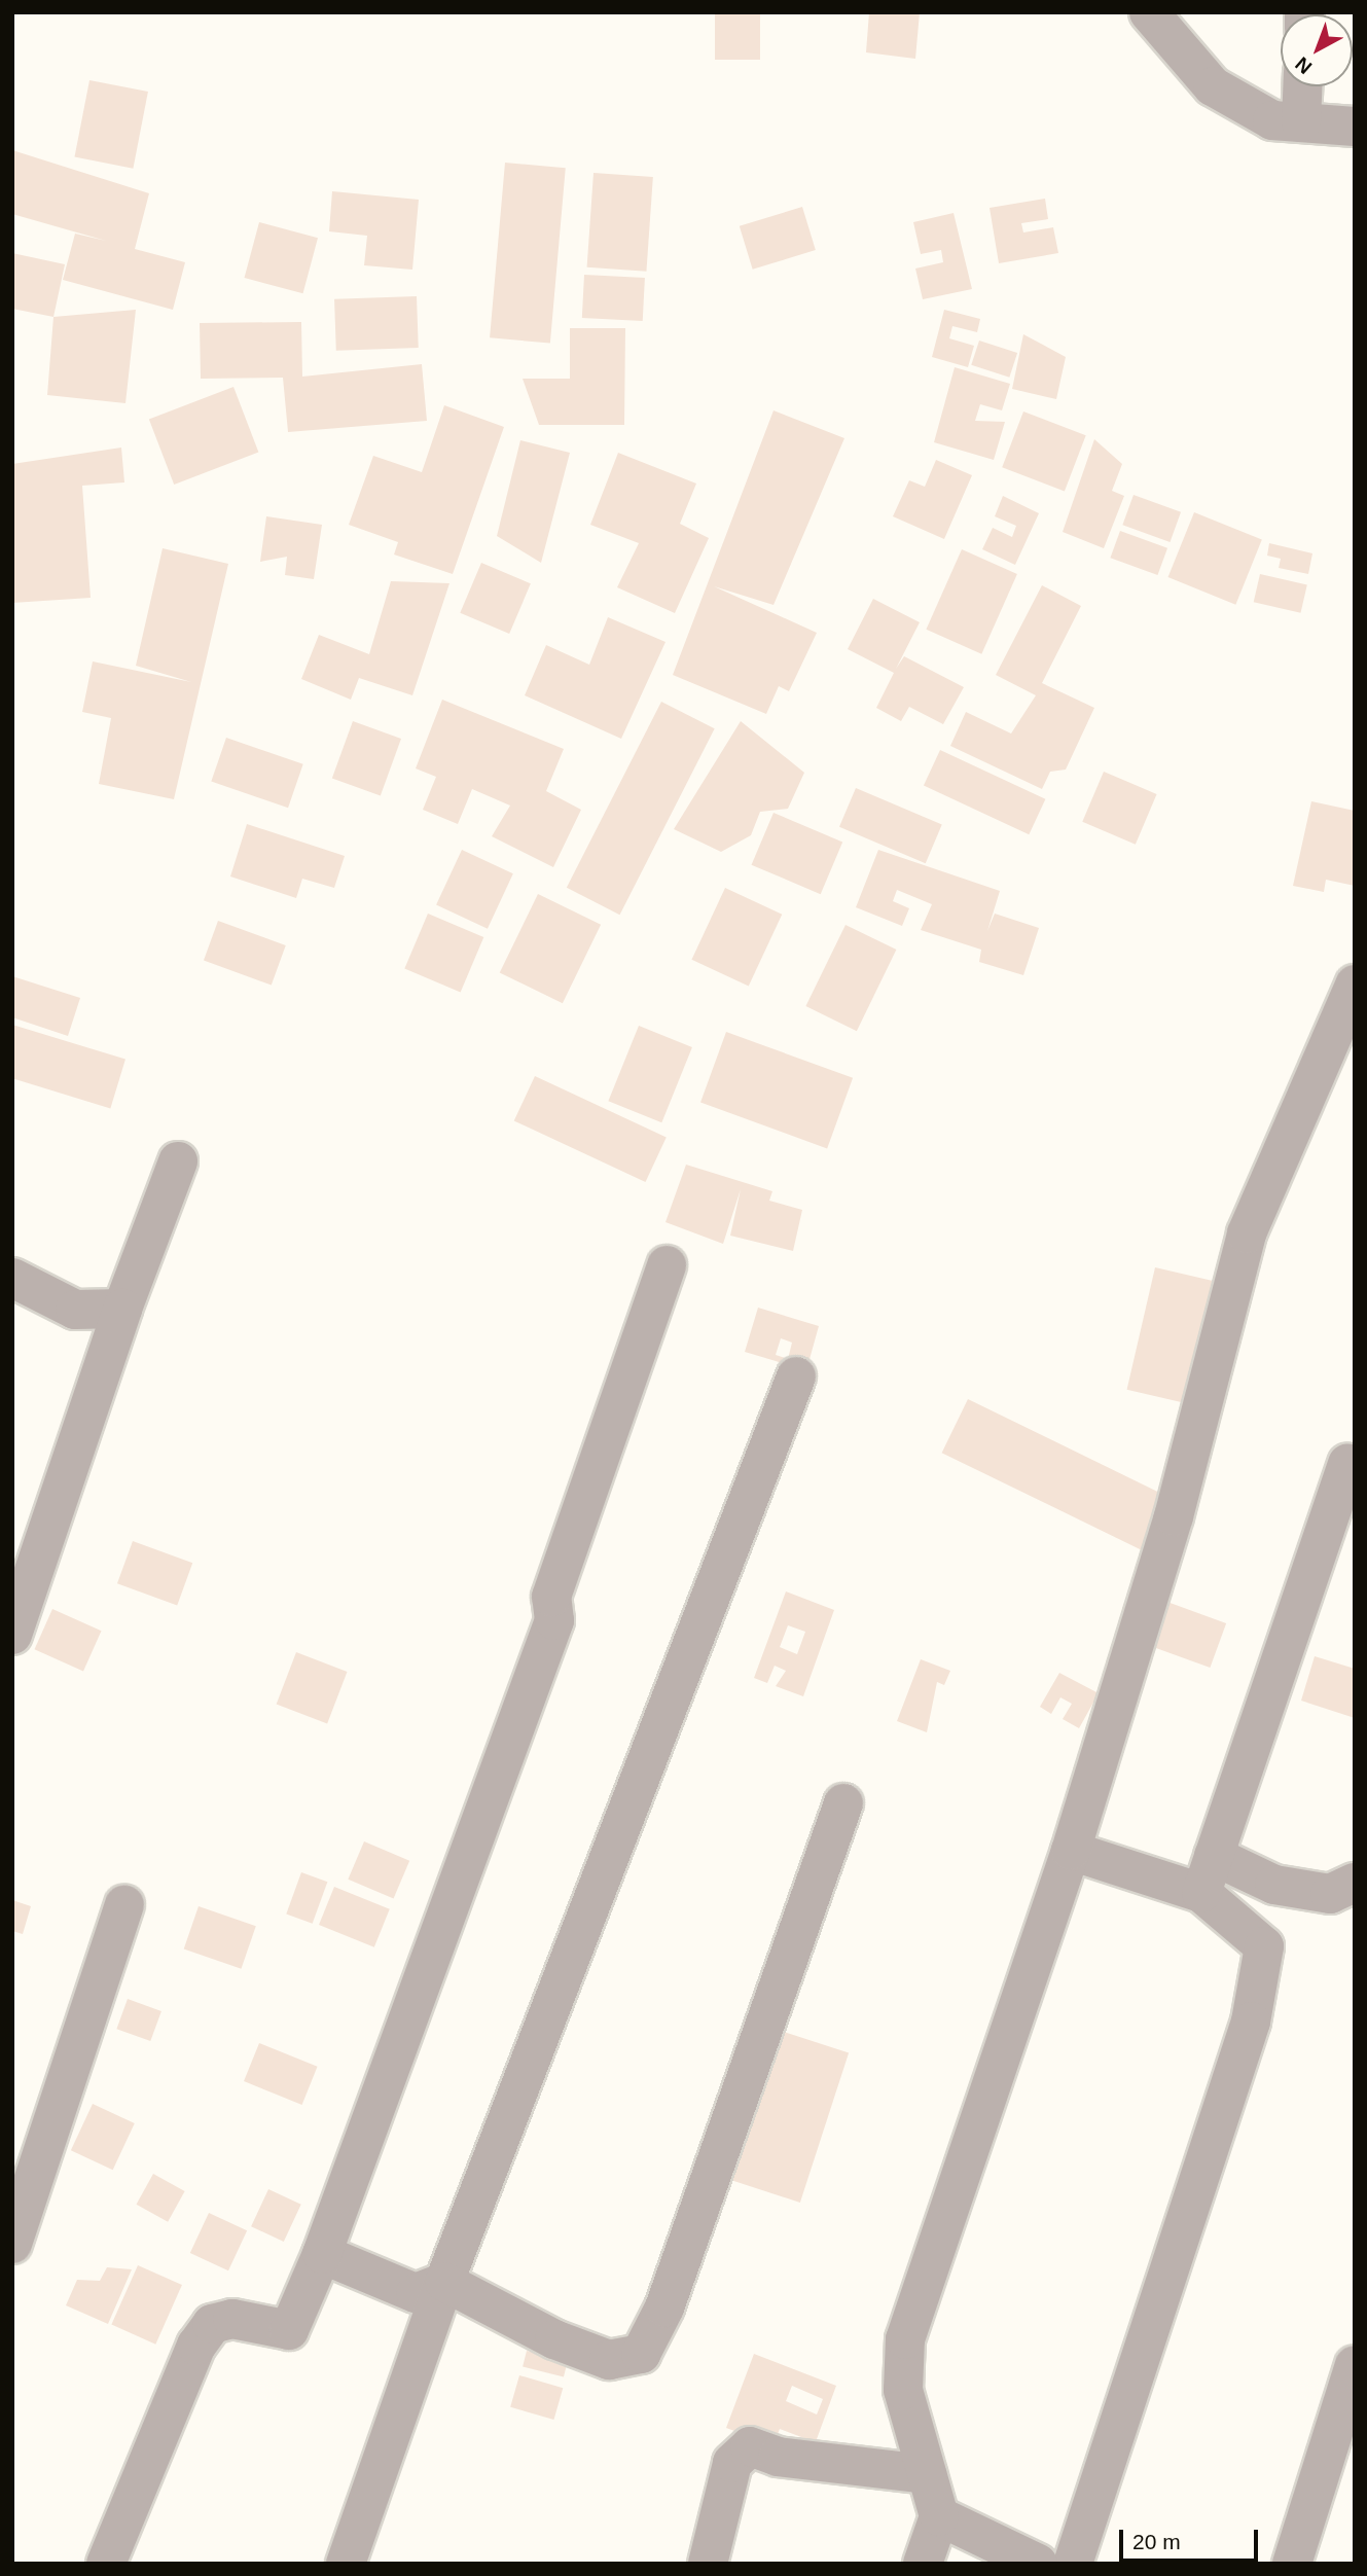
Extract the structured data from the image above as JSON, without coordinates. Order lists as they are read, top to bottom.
{
  "scale_bar": "20 m",
  "north": "bottom left"
}
